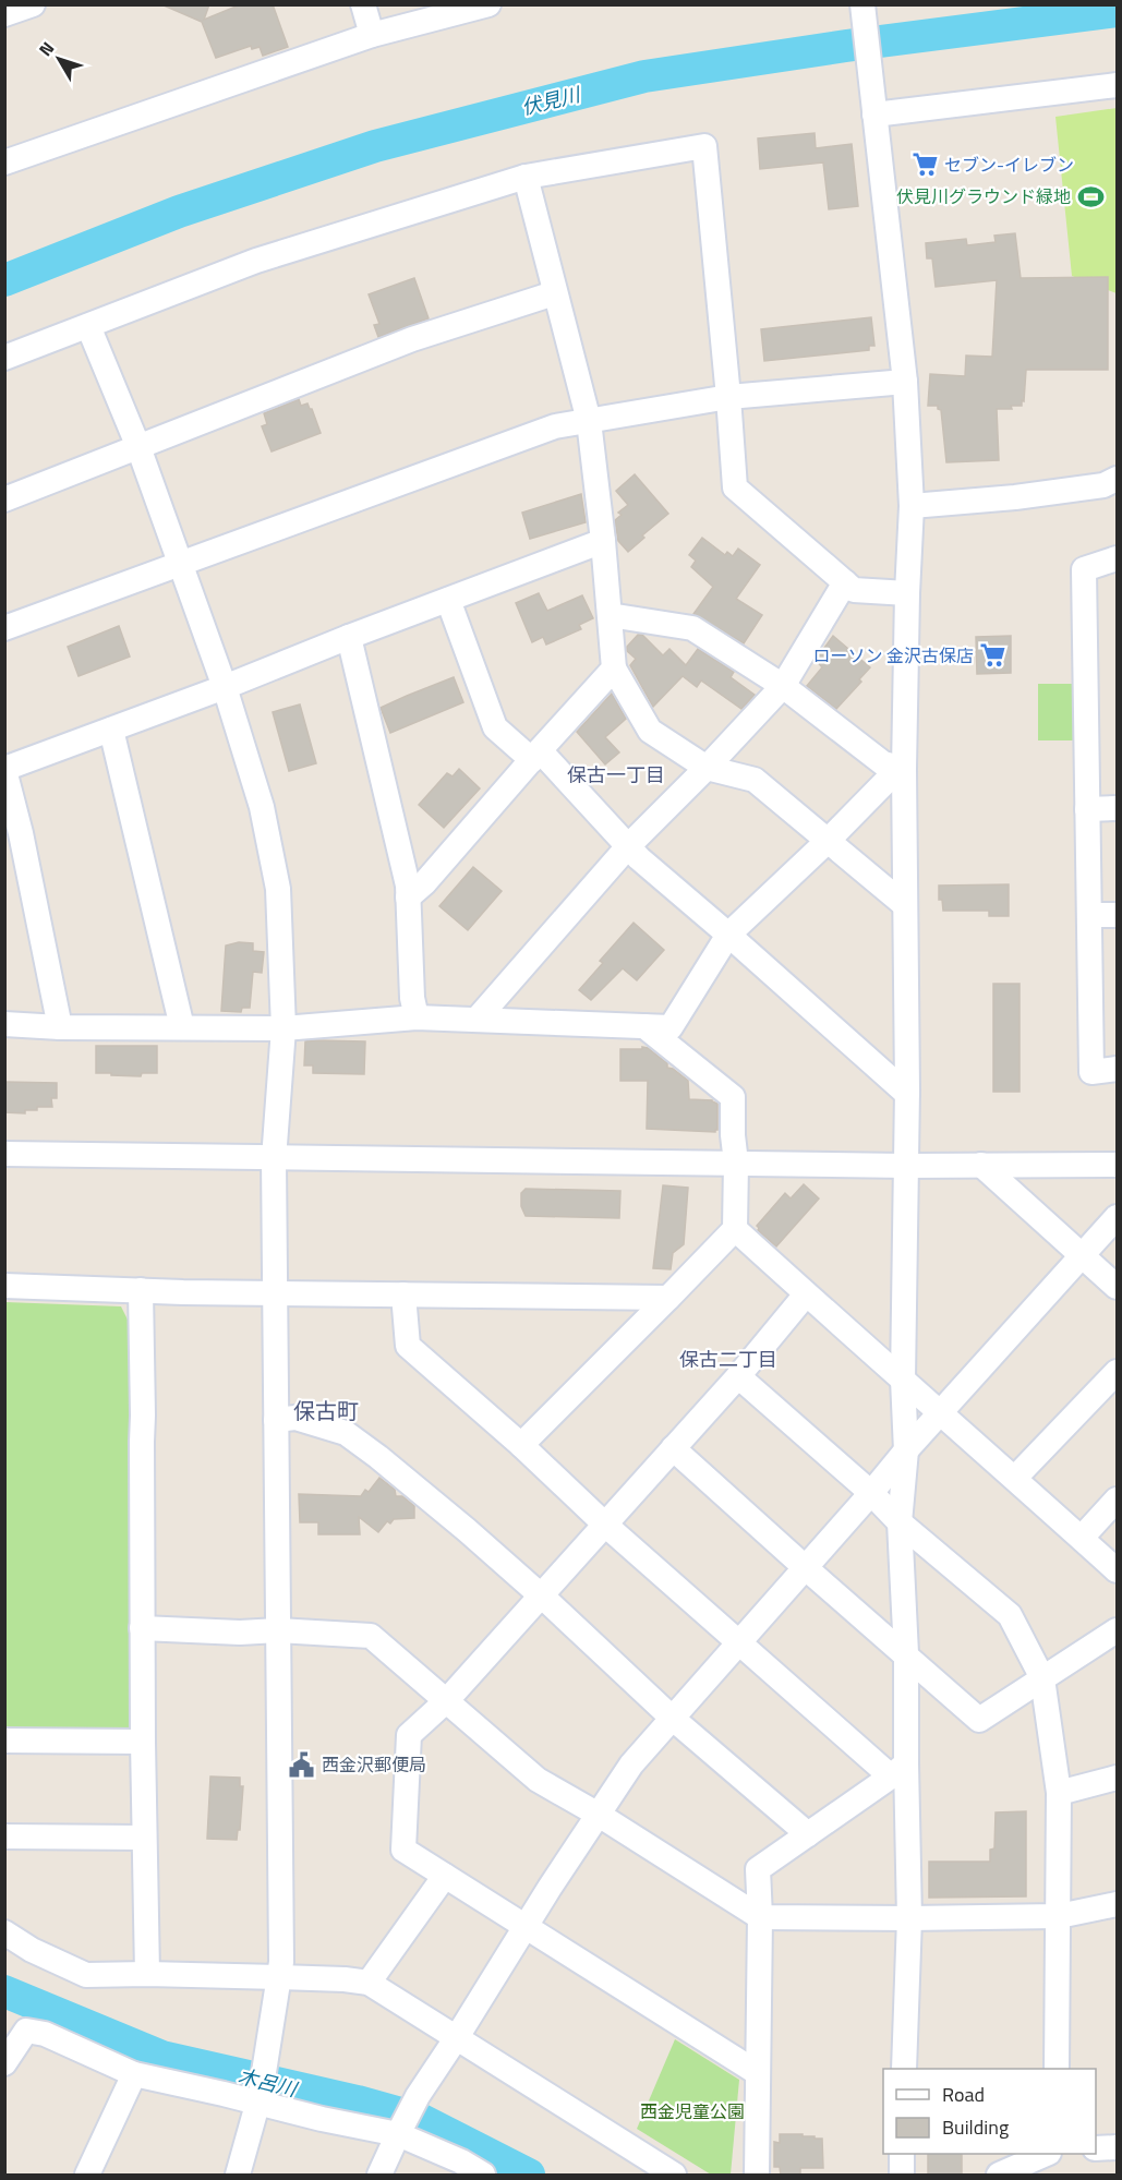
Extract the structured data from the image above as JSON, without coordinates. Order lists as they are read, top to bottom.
{
  "districts": ["保古一丁目", "保古二丁目", "保古町"],
  "water": ["伏見川", "木呂川"],
  "parks": ["西金児童公園"],
  "places": {
    "supermarket": ["セブン-イレブン", "ローソン 金沢古保店"],
    "sports": ["伏見川グラウンド緑地"],
    "public building": ["西金沢郵便局"]
  },
  "legend": ["Road", "Building"],
  "north": "top left"
}
